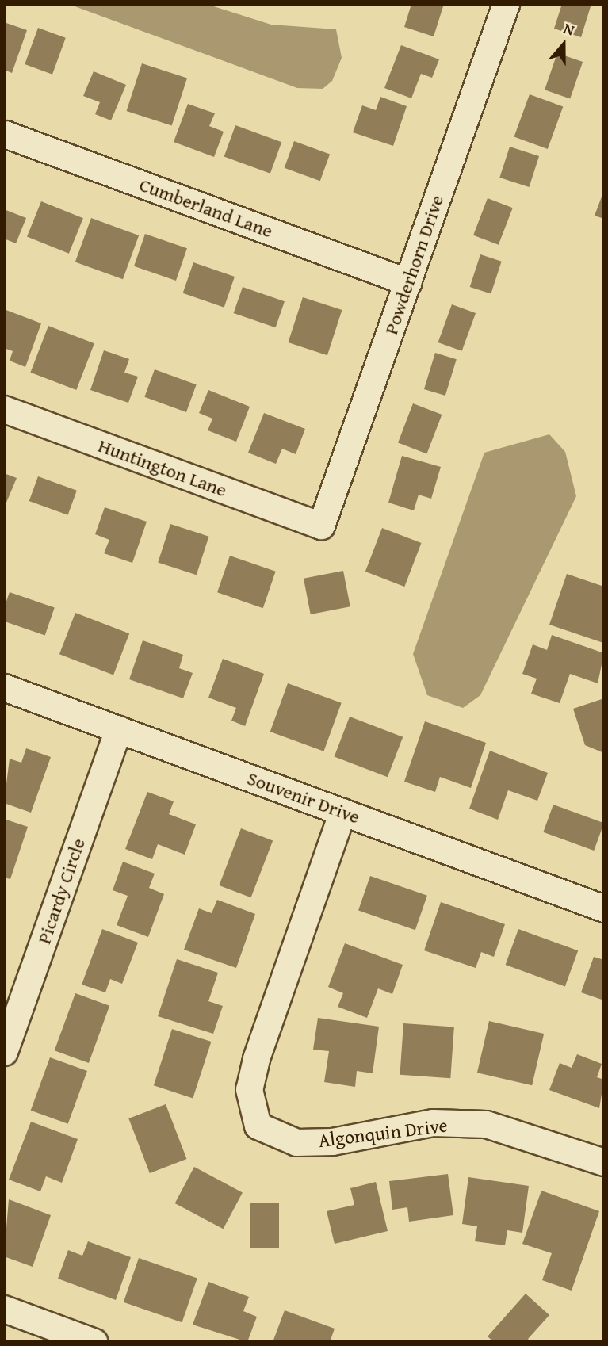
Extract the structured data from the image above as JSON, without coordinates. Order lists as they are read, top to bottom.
{
  "streets": {
    "street": [
      "Cumberland Lane",
      "Powderhorn Drive",
      "Huntington Lane",
      "Souvenir Drive",
      "Picardy Circle",
      "Algonquin Drive"
    ]
  },
  "crossings": [
    ["Cumberland Lane", "Powderhorn Drive"],
    ["Powderhorn Drive", "Huntington Lane"],
    ["Souvenir Drive", "Picardy Circle"],
    ["Souvenir Drive", "Algonquin Drive"]
  ],
  "north": "top"
}
